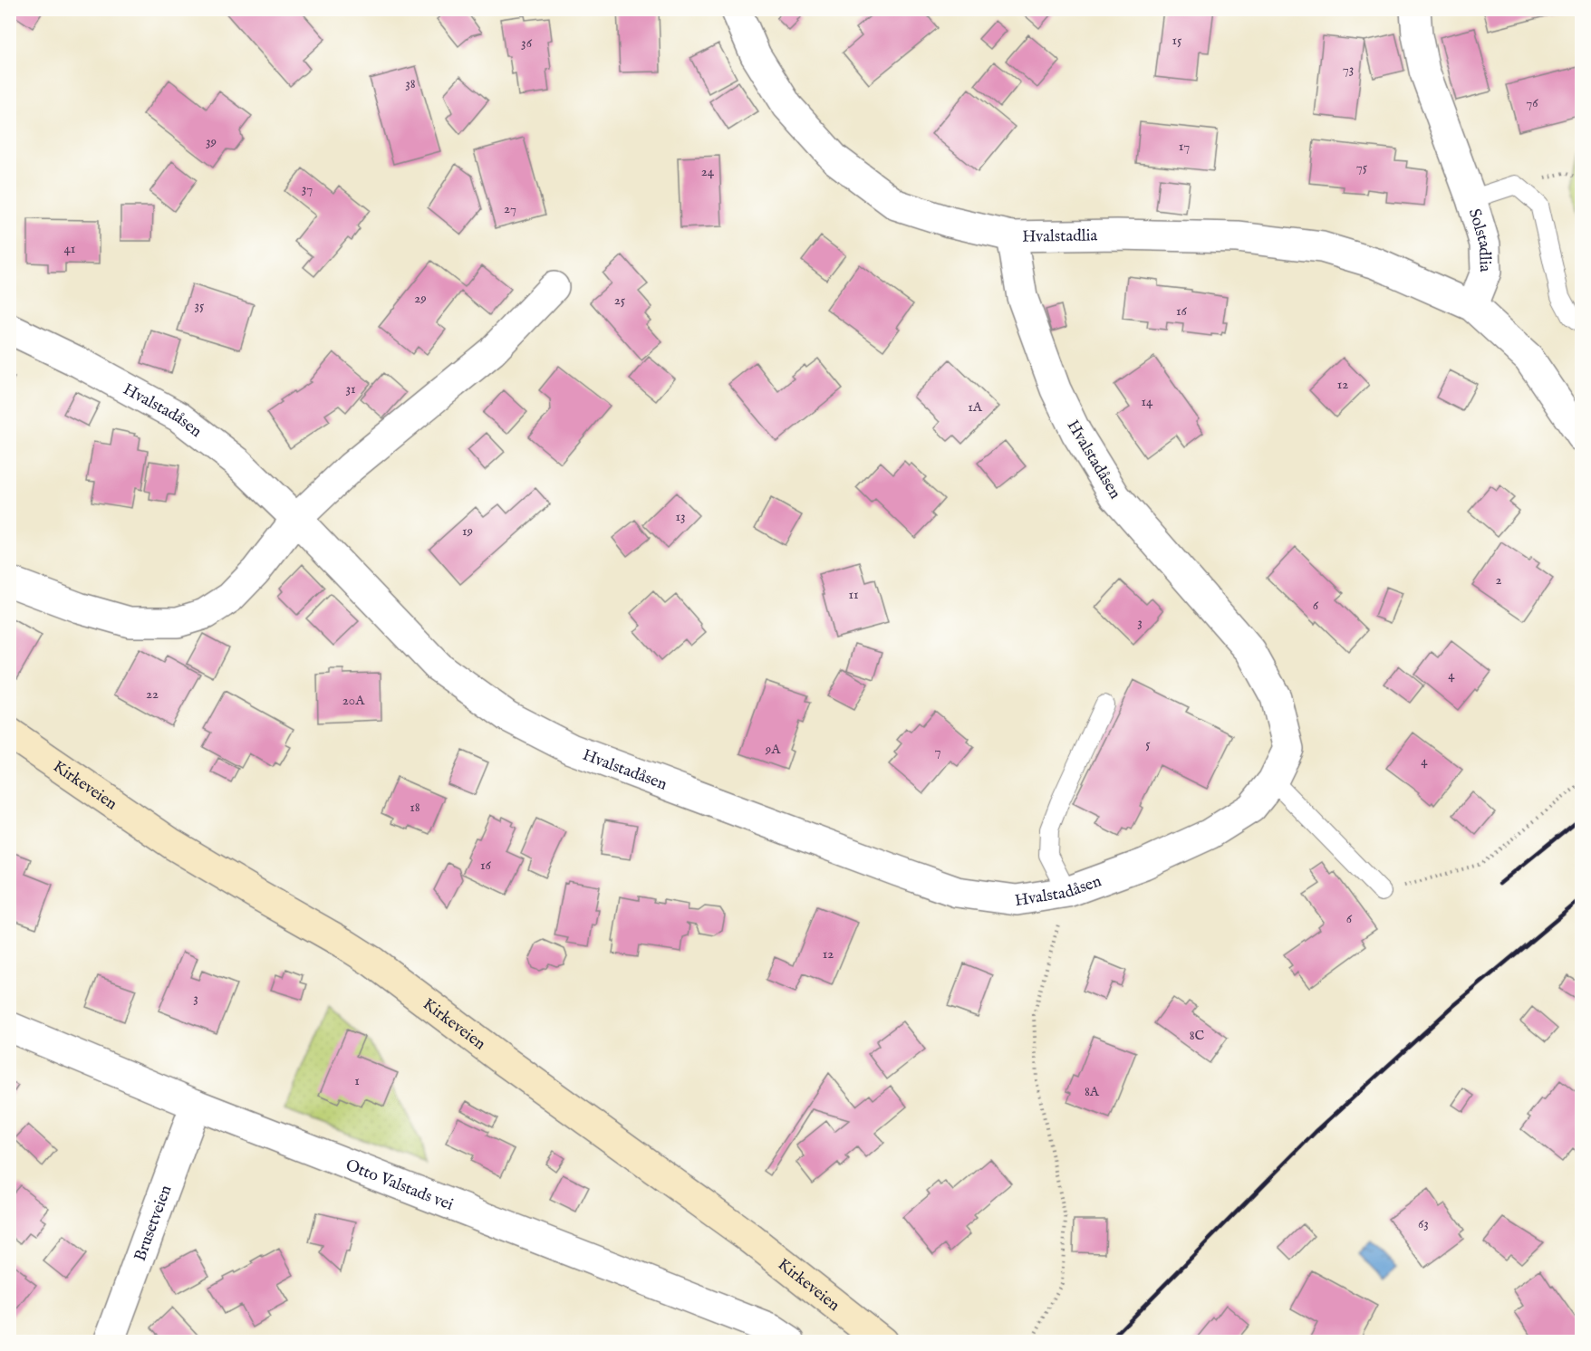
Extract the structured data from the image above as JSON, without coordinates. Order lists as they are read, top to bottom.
{
  "streets": {
    "main road": ["Kirkeveien"],
    "street": [
      "Hvalstadlia",
      "Solstadlia",
      "Hvalstadåsen",
      "Otto Valstads vei",
      "Brusetveien"
    ]
  },
  "crossings": [
    ["Hvalstadlia", "Solstadlia"],
    ["Hvalstadlia", "Hvalstadåsen"],
    ["Otto Valstads vei", "Brusetveien"]
  ],
  "house_numbers": [
    "15",
    "36",
    "73",
    "38",
    "76",
    "39",
    "17",
    "75",
    "24",
    "37",
    "27",
    "41",
    "29",
    "25",
    "35",
    "16",
    "12",
    "31",
    "14",
    "1A",
    "13",
    "19",
    "2",
    "11",
    "6",
    "3",
    "4",
    "22",
    "20A",
    "5",
    "9A",
    "7",
    "4",
    "18",
    "16",
    "6",
    "12",
    "3",
    "8C",
    "1",
    "8A",
    "63"
  ]
}
